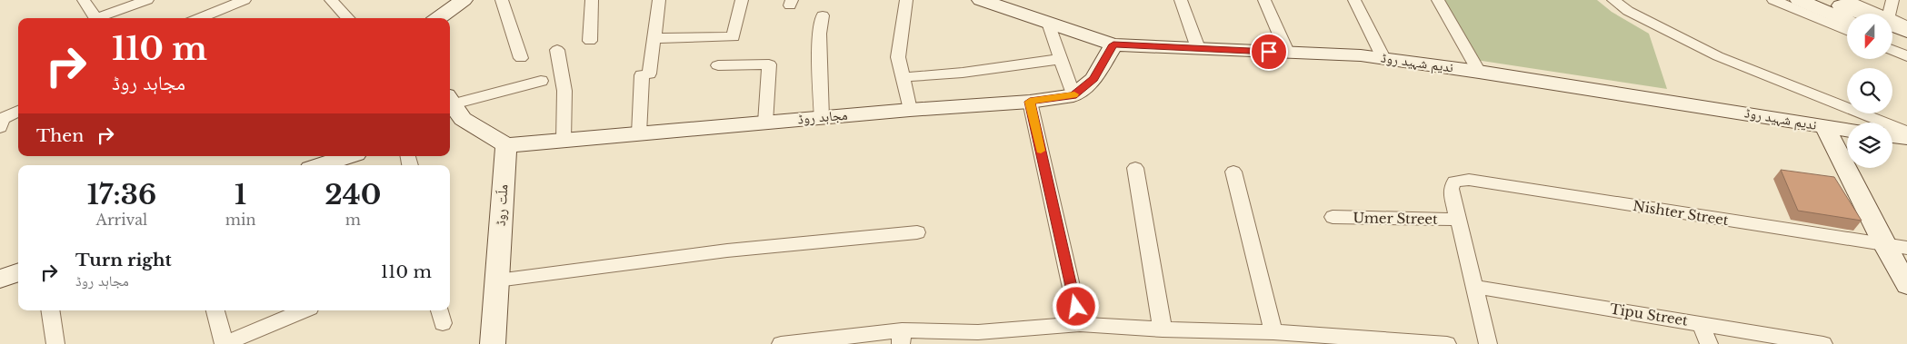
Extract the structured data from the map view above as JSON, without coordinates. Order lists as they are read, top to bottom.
{
  "streets": {
    "street": [
      "ندیم شہید روڈ",
      "مجاہد روڈ",
      "ملّت روڈ",
      "Nishter Street",
      "Umer Street",
      "Tipu Street"
    ]
  },
  "crossings": [
    ["مجاہد روڈ", "ملّت روڈ"],
    ["Nishter Street", "Umer Street"]
  ],
  "north": "bottom",
  "page": {
    "turn": ["110 m", "مجاہد روڈ"],
    "then": "Then",
    "eta": [
      "17:36",
      "Arrival",
      "1",
      "min",
      "240",
      "m"
    ],
    "list": [
      {
        "name": "Turn right",
        "note": "مجاہد روڈ",
        "value": "110 m"
      }
    ]
  }
}
